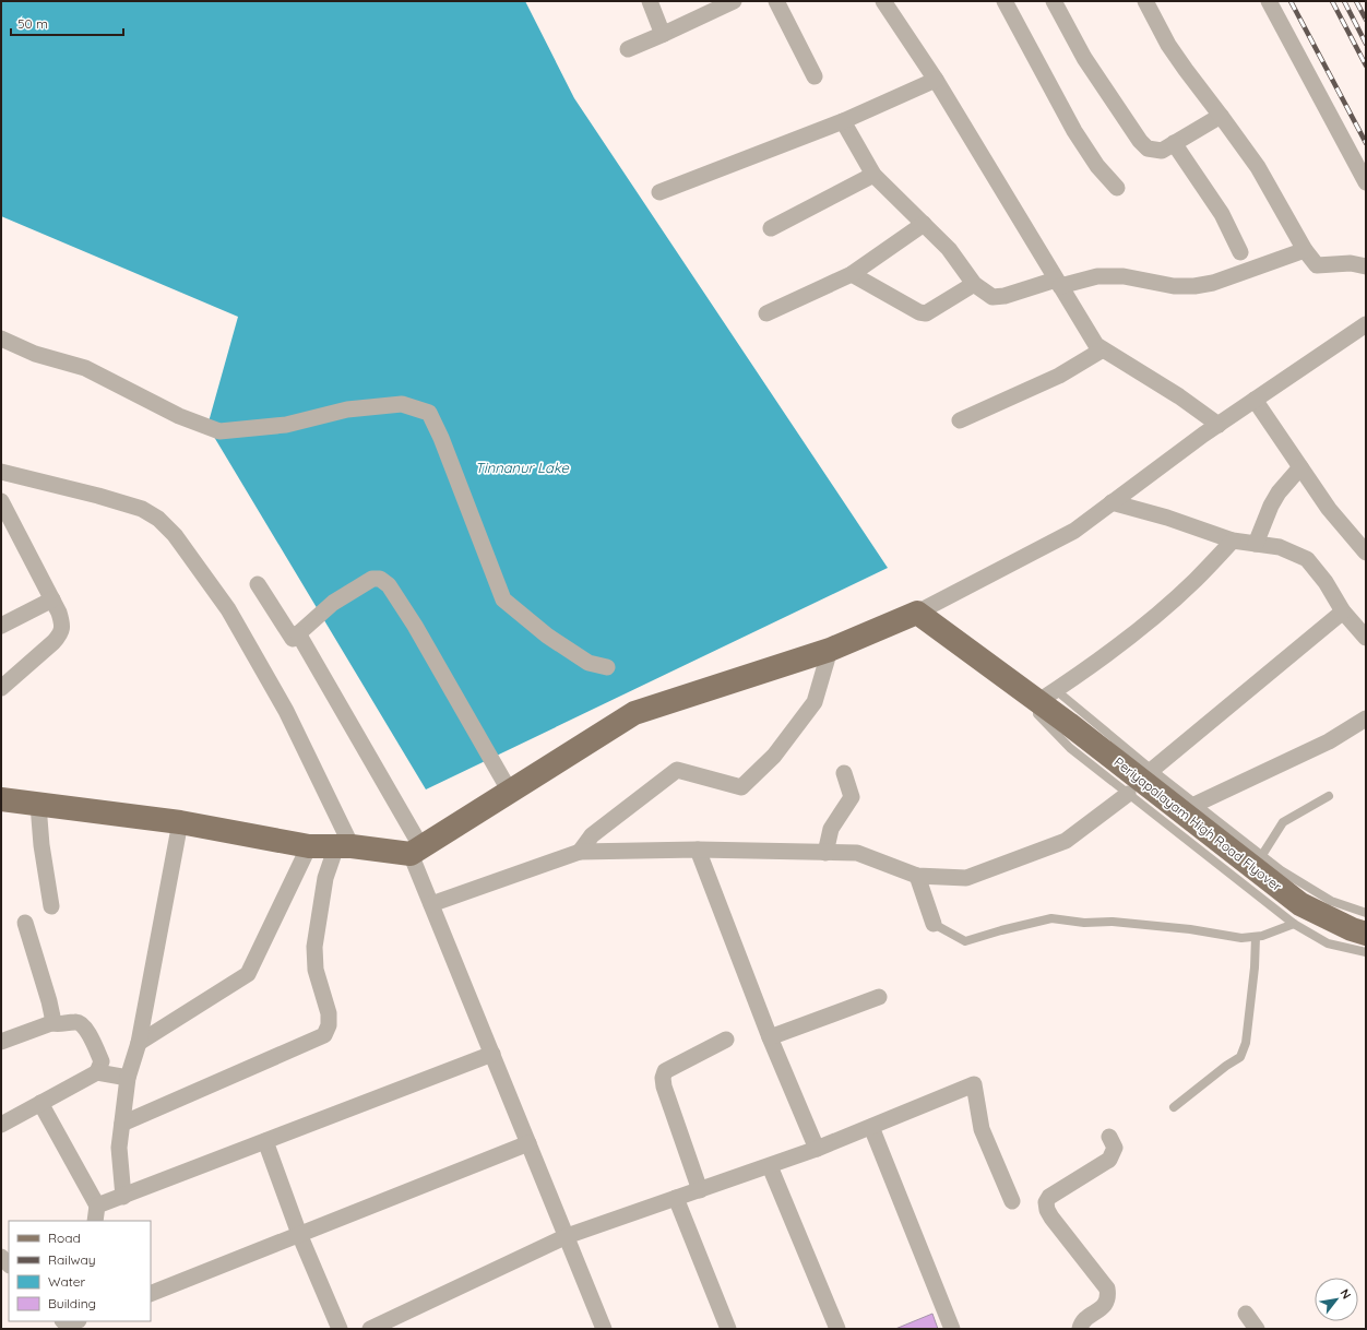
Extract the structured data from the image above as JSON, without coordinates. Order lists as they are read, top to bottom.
{
  "streets": {
    "main road": ["Periyapalayam High Road Flyover"]
  },
  "water": ["Tinnanur Lake"],
  "legend": [
    "Road",
    "Railway",
    "Water",
    "Building"
  ],
  "scale_bar": "50 m",
  "north": "top right"
}
